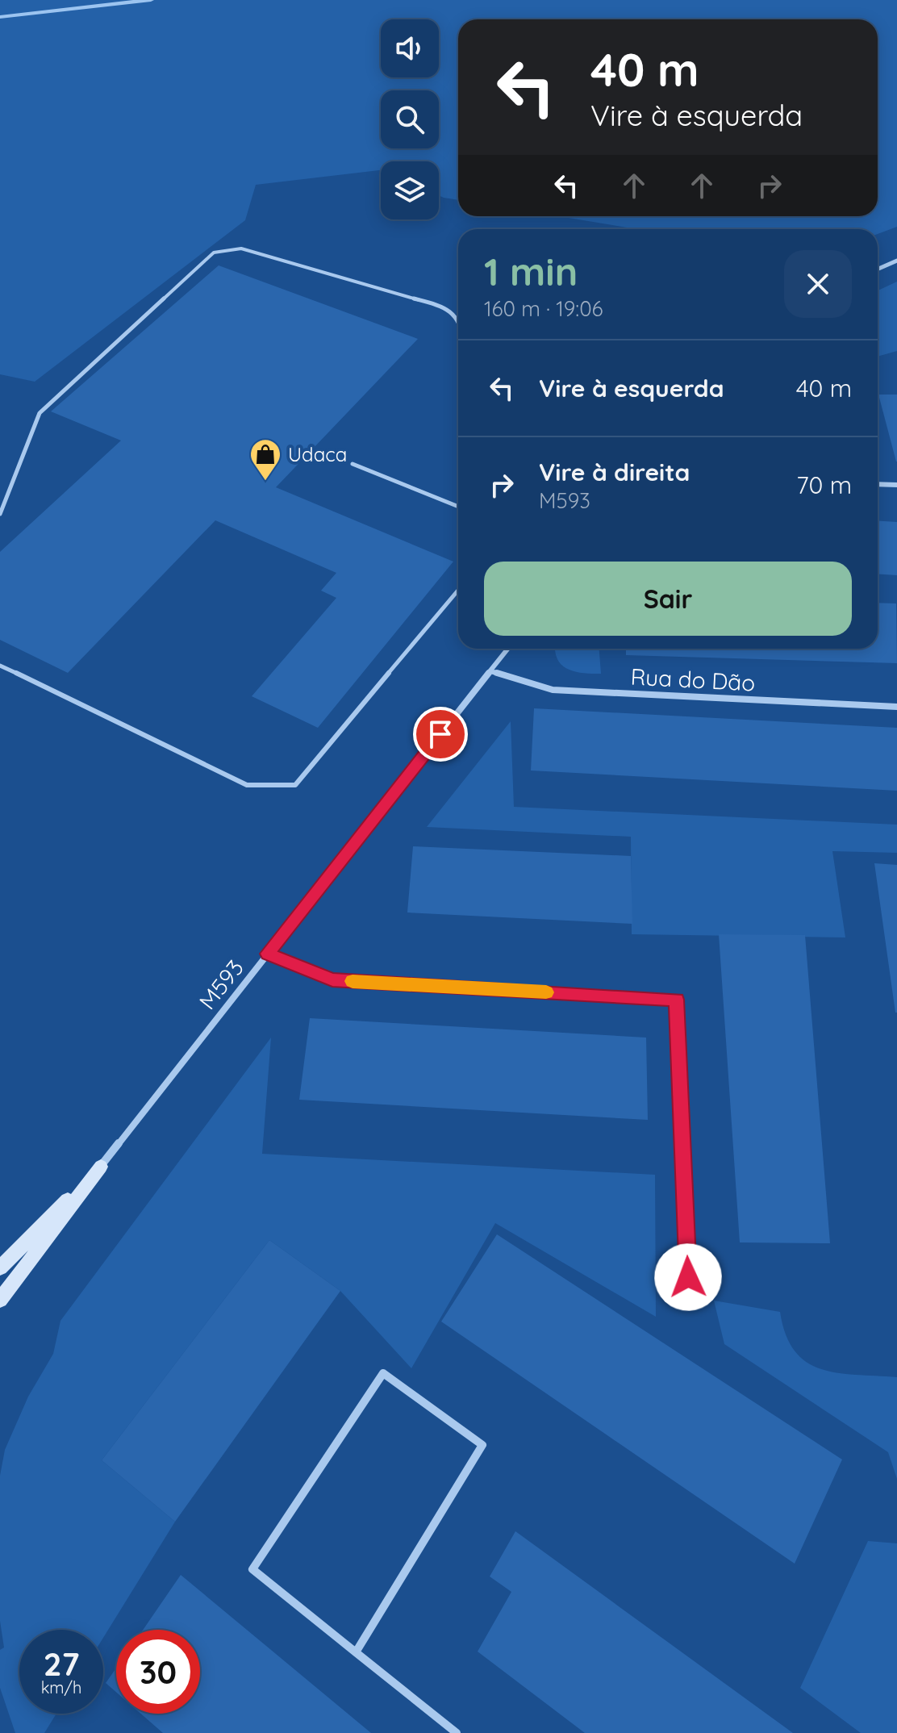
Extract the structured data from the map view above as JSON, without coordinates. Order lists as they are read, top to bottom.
{
  "streets": {
    "street": ["Rua do Dão", "M593"]
  },
  "crossings": [
    ["Rua do Dão", "M593"]
  ],
  "places": {
    "shop": ["Udaca"]
  },
  "page": {
    "turn": ["40 m", "Vire à esquerda"],
    "heading": ["1 min", "160 m · 19:06"],
    "list": [
      {
        "name": "Vire à esquerda",
        "value": "40 m"
      },
      {
        "name": "Vire à direita",
        "note": "M593",
        "value": "70 m"
      }
    ],
    "buttons": "Sair",
    "speed": "27 km/h",
    "limit": "30"
  }
}
